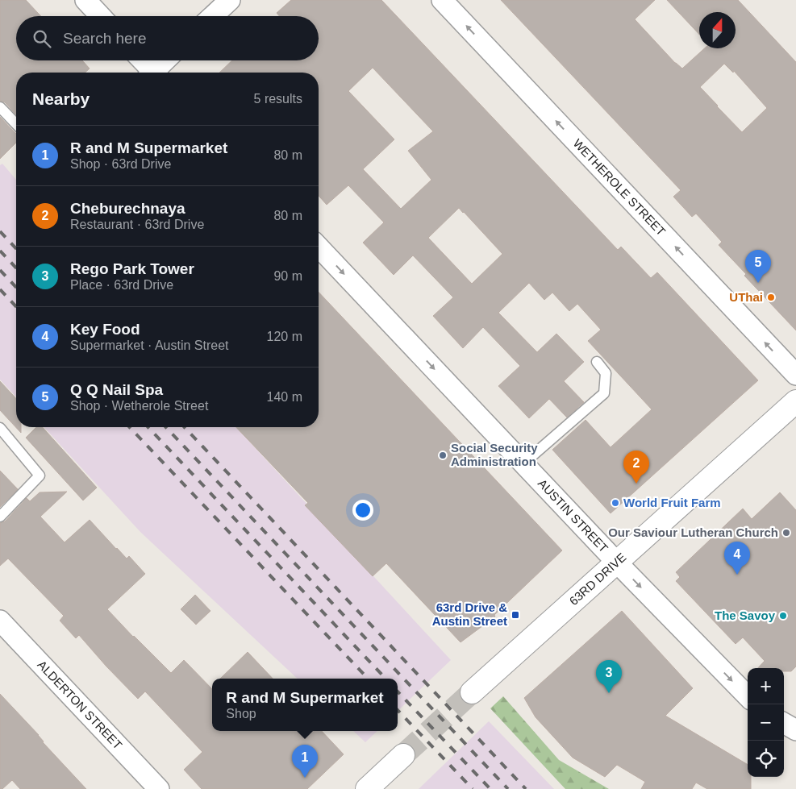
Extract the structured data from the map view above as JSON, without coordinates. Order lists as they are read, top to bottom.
{
  "streets": {
    "street": [
      "WETHEROLE STREET",
      "AUSTIN STREET",
      "63RD DRIVE",
      "ALDERTON STREET"
    ]
  },
  "crossings": [
    ["AUSTIN STREET", "63RD DRIVE"]
  ],
  "one_way": ["WETHEROLE STREET", "AUSTIN STREET"],
  "places": {
    "other": [
      "UThai",
      "Social Security Administration",
      "World Fruit Farm",
      "Our Saviour Lutheran Church",
      "The Savoy"
    ],
    "transit": ["63rd Drive & Austin Street"]
  },
  "north": "top",
  "page": {
    "search": "Search here",
    "heading": ["Nearby", "5 results"],
    "list": [
      {
        "mark": "1",
        "name": "R and M Supermarket",
        "note": "Shop · 63rd Drive",
        "value": "80 m"
      },
      {
        "mark": "2",
        "name": "Cheburechnaya",
        "note": "Restaurant · 63rd Drive",
        "value": "80 m"
      },
      {
        "mark": "3",
        "name": "Rego Park Tower",
        "note": "Place · 63rd Drive",
        "value": "90 m"
      },
      {
        "mark": "4",
        "name": "Key Food",
        "note": "Supermarket · Austin Street",
        "value": "120 m"
      },
      {
        "mark": "5",
        "name": "Q Q Nail Spa",
        "note": "Shop · Wetherole Street",
        "value": "140 m"
      }
    ],
    "pins": [
      "5",
      "2",
      "4",
      "3",
      "1"
    ],
    "map_buttons": ["+", "−"],
    "popup": ["R and M Supermarket", "Shop"]
  }
}
